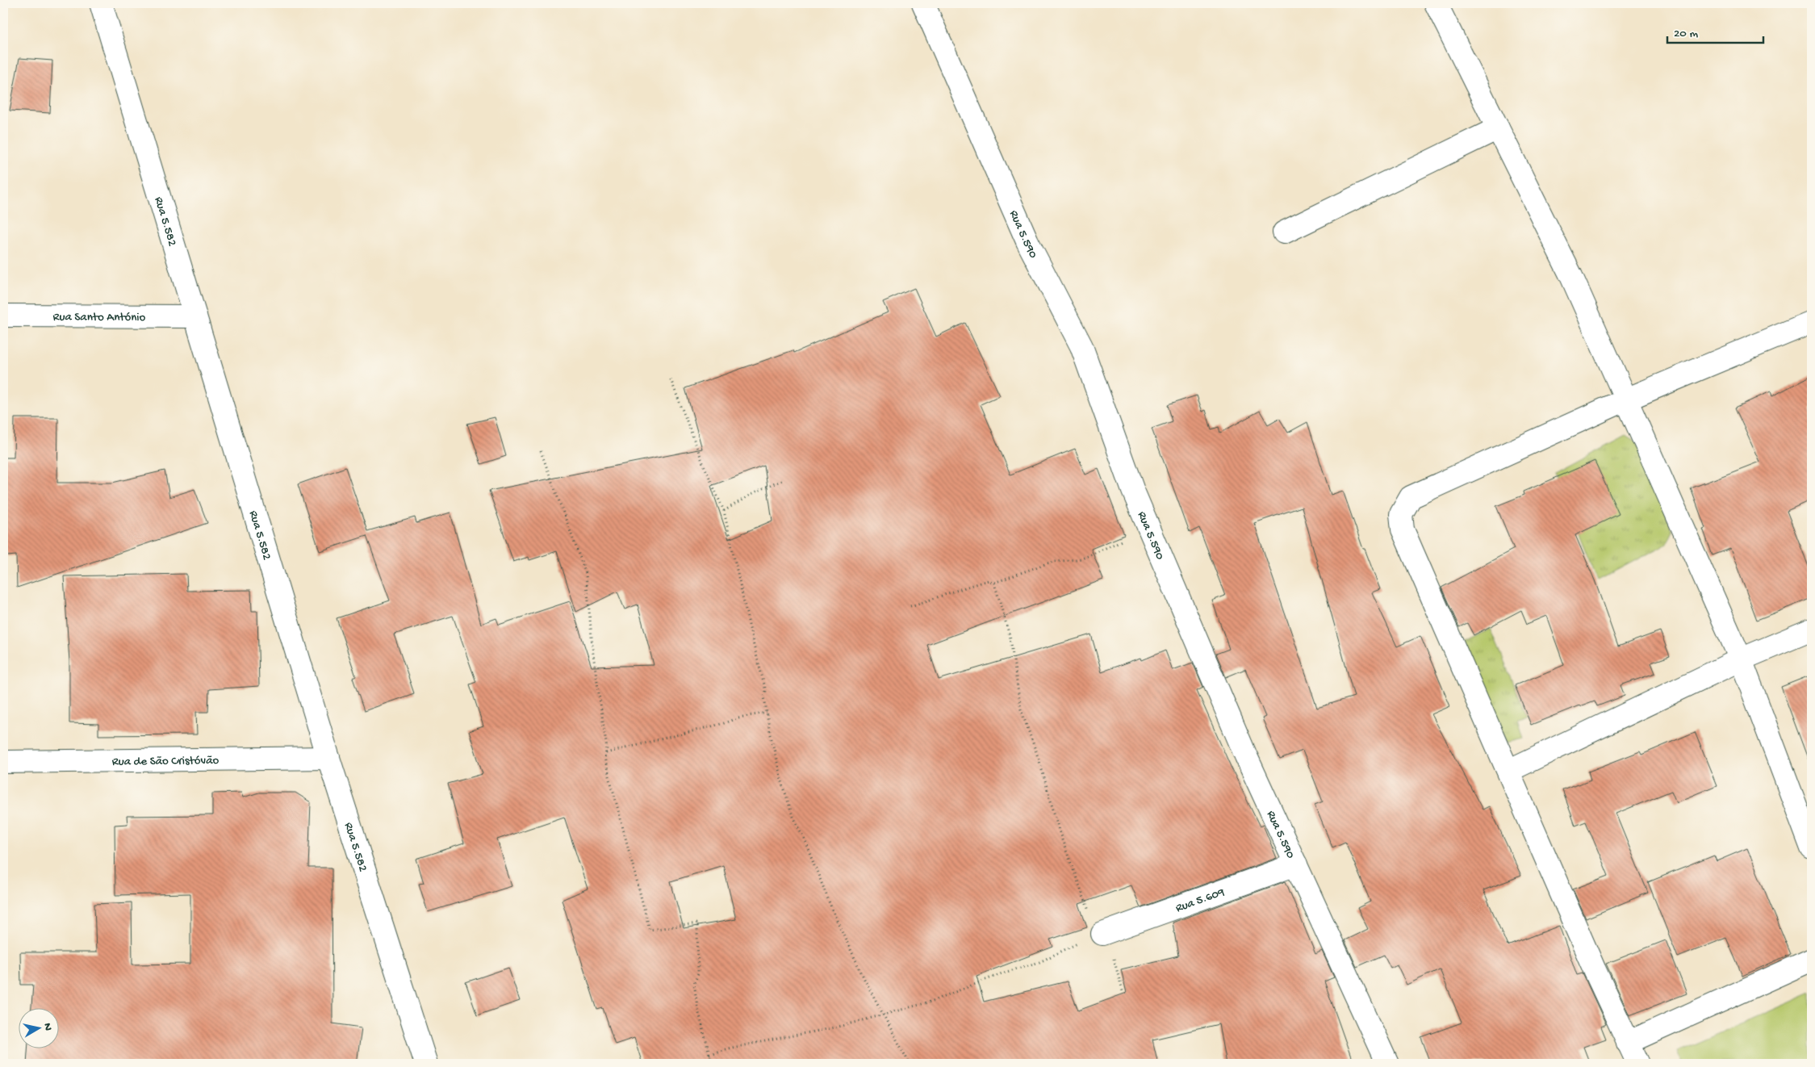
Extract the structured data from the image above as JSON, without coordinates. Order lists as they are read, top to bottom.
{
  "streets": {
    "street": [
      "Rua 5.582",
      "Rua 5.590",
      "Rua Santo António",
      "Rua de São Cristóvão",
      "Rua 5.609"
    ]
  },
  "crossings": [
    ["Rua 5.582", "Rua Santo António"],
    ["Rua 5.582", "Rua de São Cristóvão"],
    ["Rua 5.590", "Rua 5.609"]
  ],
  "scale_bar": "20 m",
  "north": "right"
}
